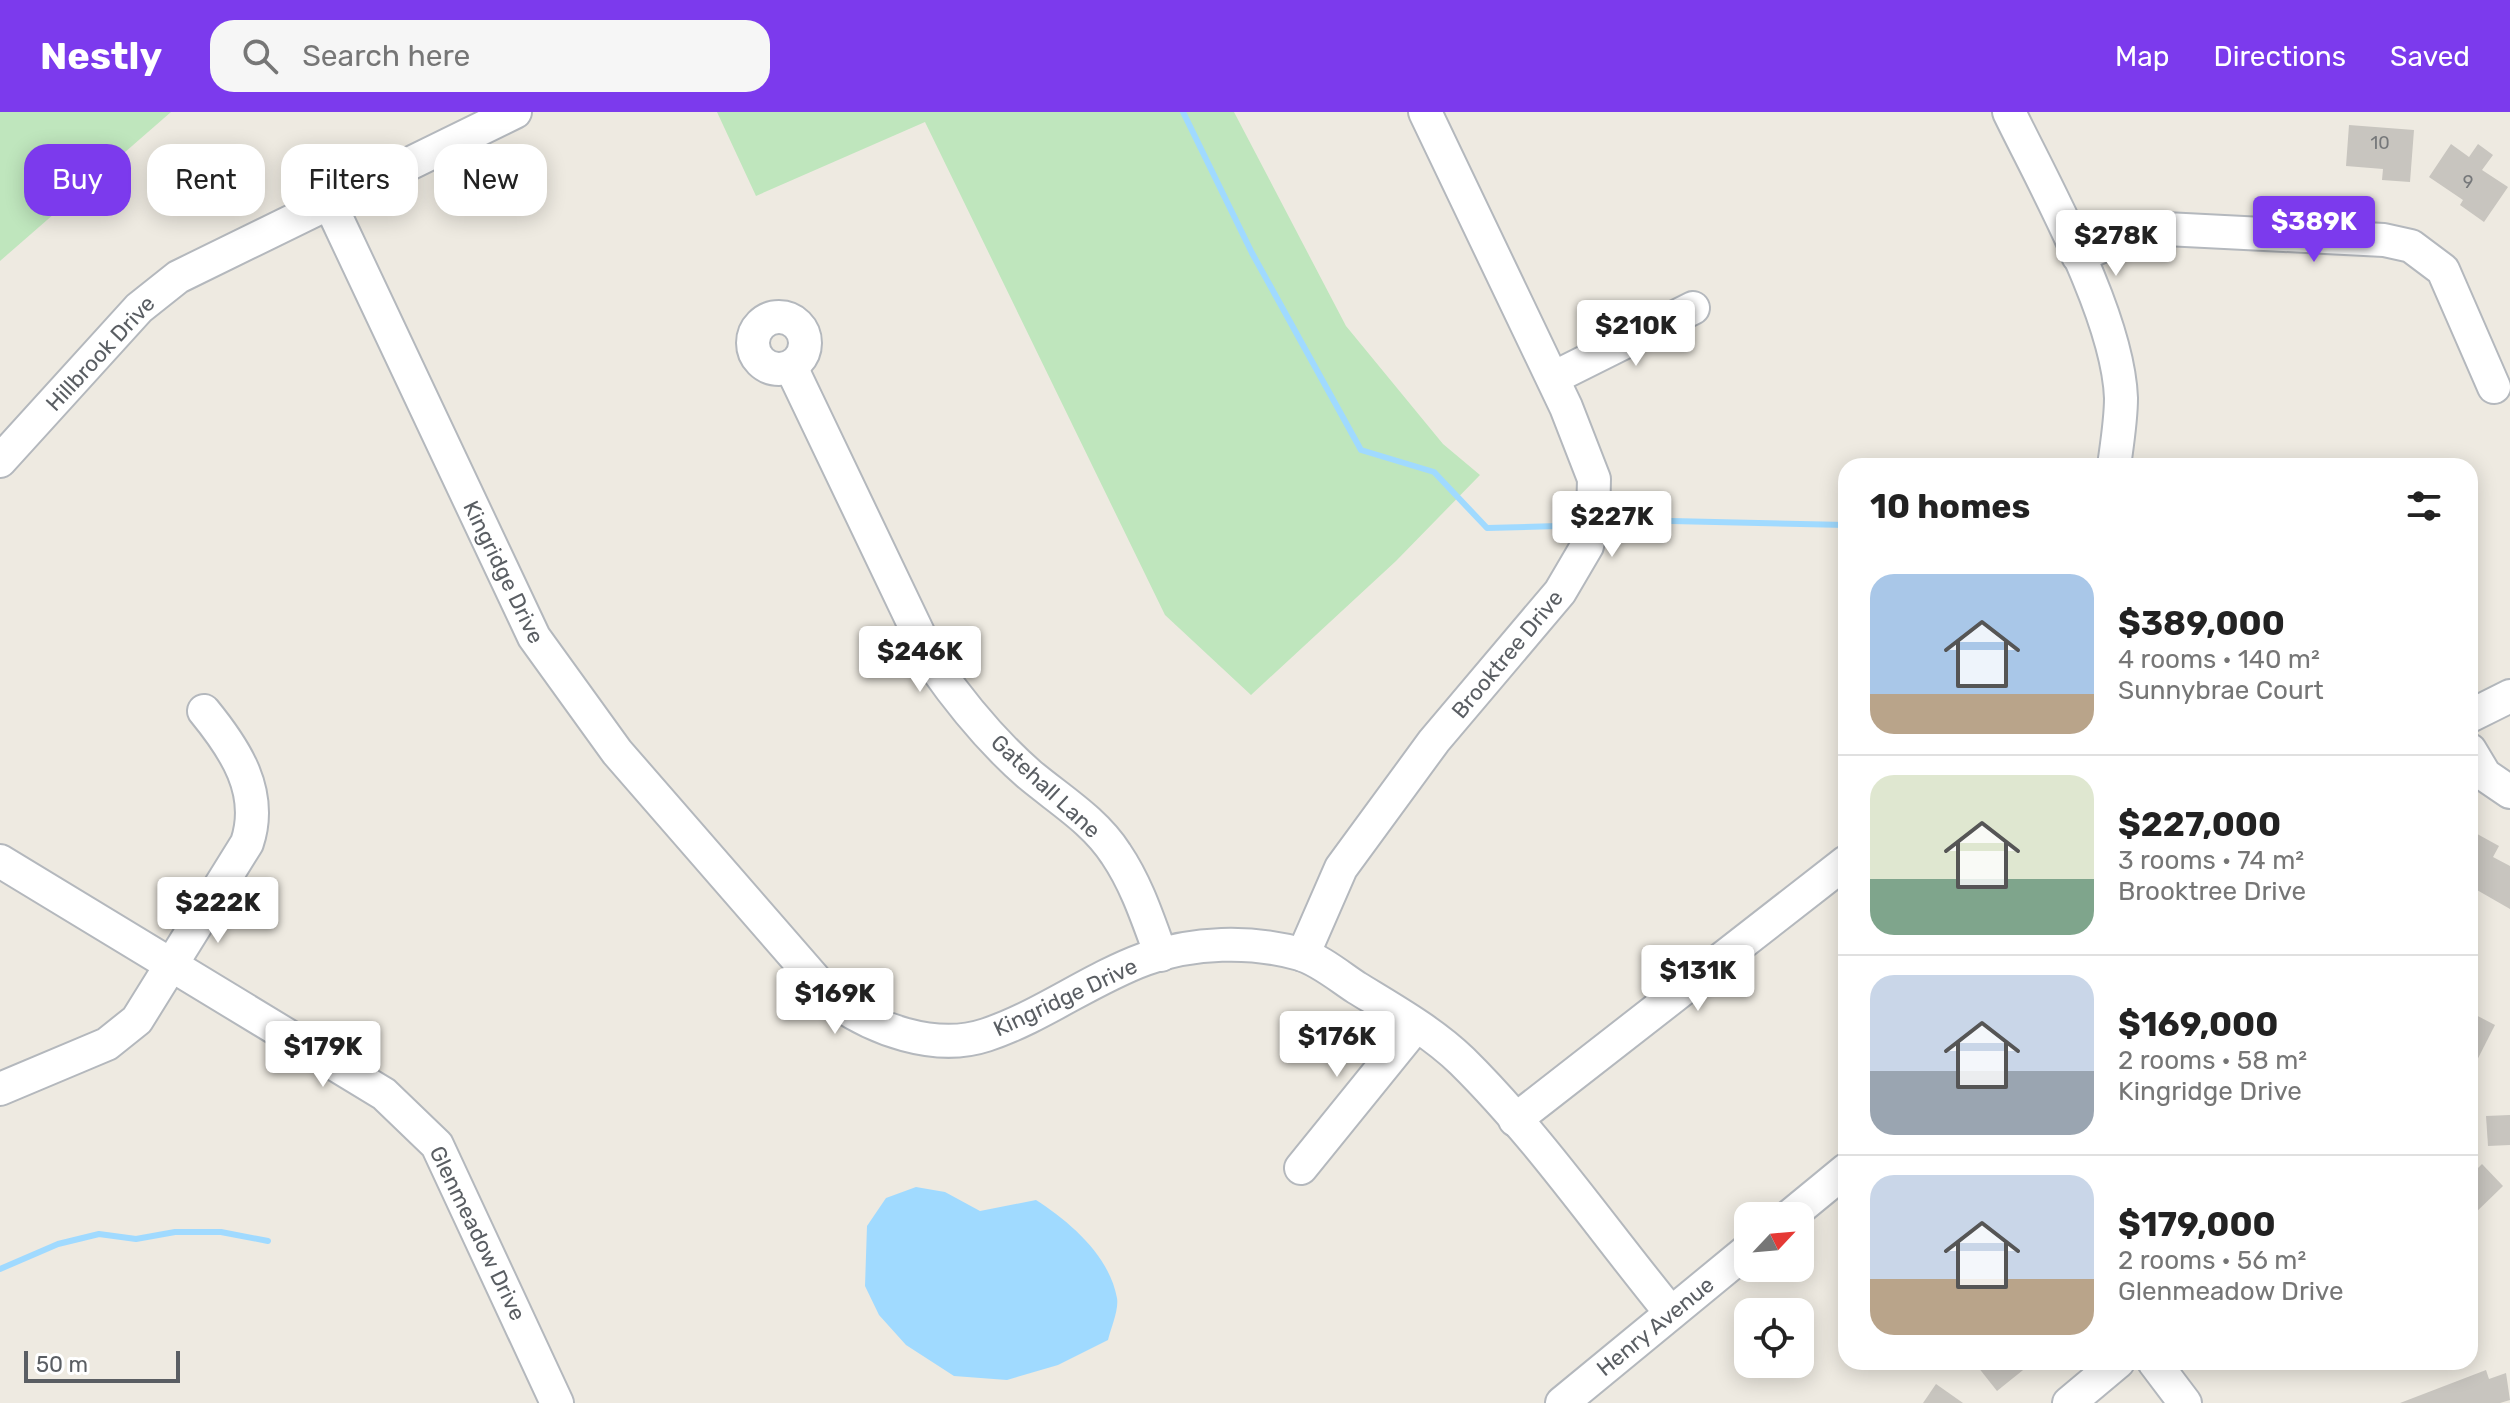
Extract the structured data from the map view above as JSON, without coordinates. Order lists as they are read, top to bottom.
{
  "streets": {
    "street": [
      "Hillbrook Drive",
      "Kingridge Drive",
      "Brooktree Drive",
      "Gatehall Lane",
      "Glenmeadow Drive",
      "Henry Avenue"
    ]
  },
  "crossings": [
    ["Kingridge Drive", "Brooktree Drive"],
    ["Kingridge Drive", "Gatehall Lane"],
    ["Kingridge Drive", "Henry Avenue"]
  ],
  "house_numbers": ["10", "9"],
  "scale_bar": "50 m",
  "north": "top right",
  "page": {
    "header": "Nestly",
    "search": "Search here",
    "nav": ["Map", "Directions", "Saved"],
    "chip": [
      "Buy",
      "Rent",
      "Filters",
      "New"
    ],
    "price": [
      "$389K",
      "$278K",
      "$210K",
      "$227K",
      "$246K",
      "$222K",
      "$131K",
      "$169K",
      "$176K",
      "$179K"
    ],
    "heading": "10 homes",
    "list": [
      {
        "name": "$389,000",
        "note": "4 rooms · 140 m² · Sunnybrae Court"
      },
      {
        "name": "$227,000",
        "note": "3 rooms · 74 m² · Brooktree Drive"
      },
      {
        "name": "$169,000",
        "note": "2 rooms · 58 m² · Kingridge Drive"
      },
      {
        "name": "$179,000",
        "note": "2 rooms · 56 m² · Glenmeadow Drive"
      }
    ],
    "scale": "50 m"
  }
}
